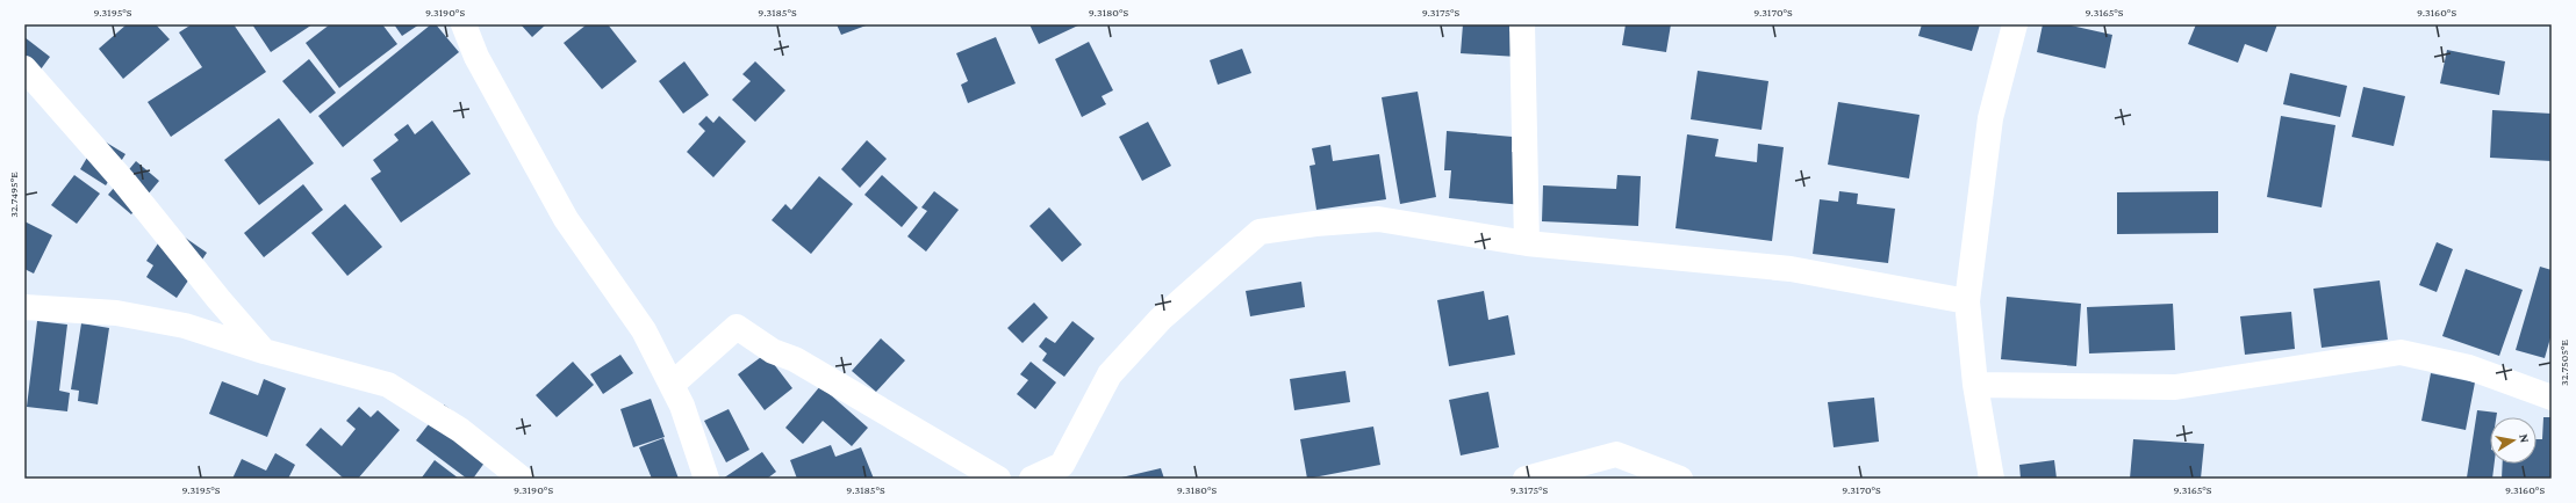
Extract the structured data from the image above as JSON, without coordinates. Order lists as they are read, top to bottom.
{
  "north": "right",
  "coordinates": [
    "9.3195°S",
    "9.3190°S",
    "9.3185°S",
    "9.3180°S",
    "9.3175°S",
    "9.3170°S",
    "9.3165°S",
    "9.3160°S",
    "32.7495°E",
    "32.7505°E"
  ]
}
